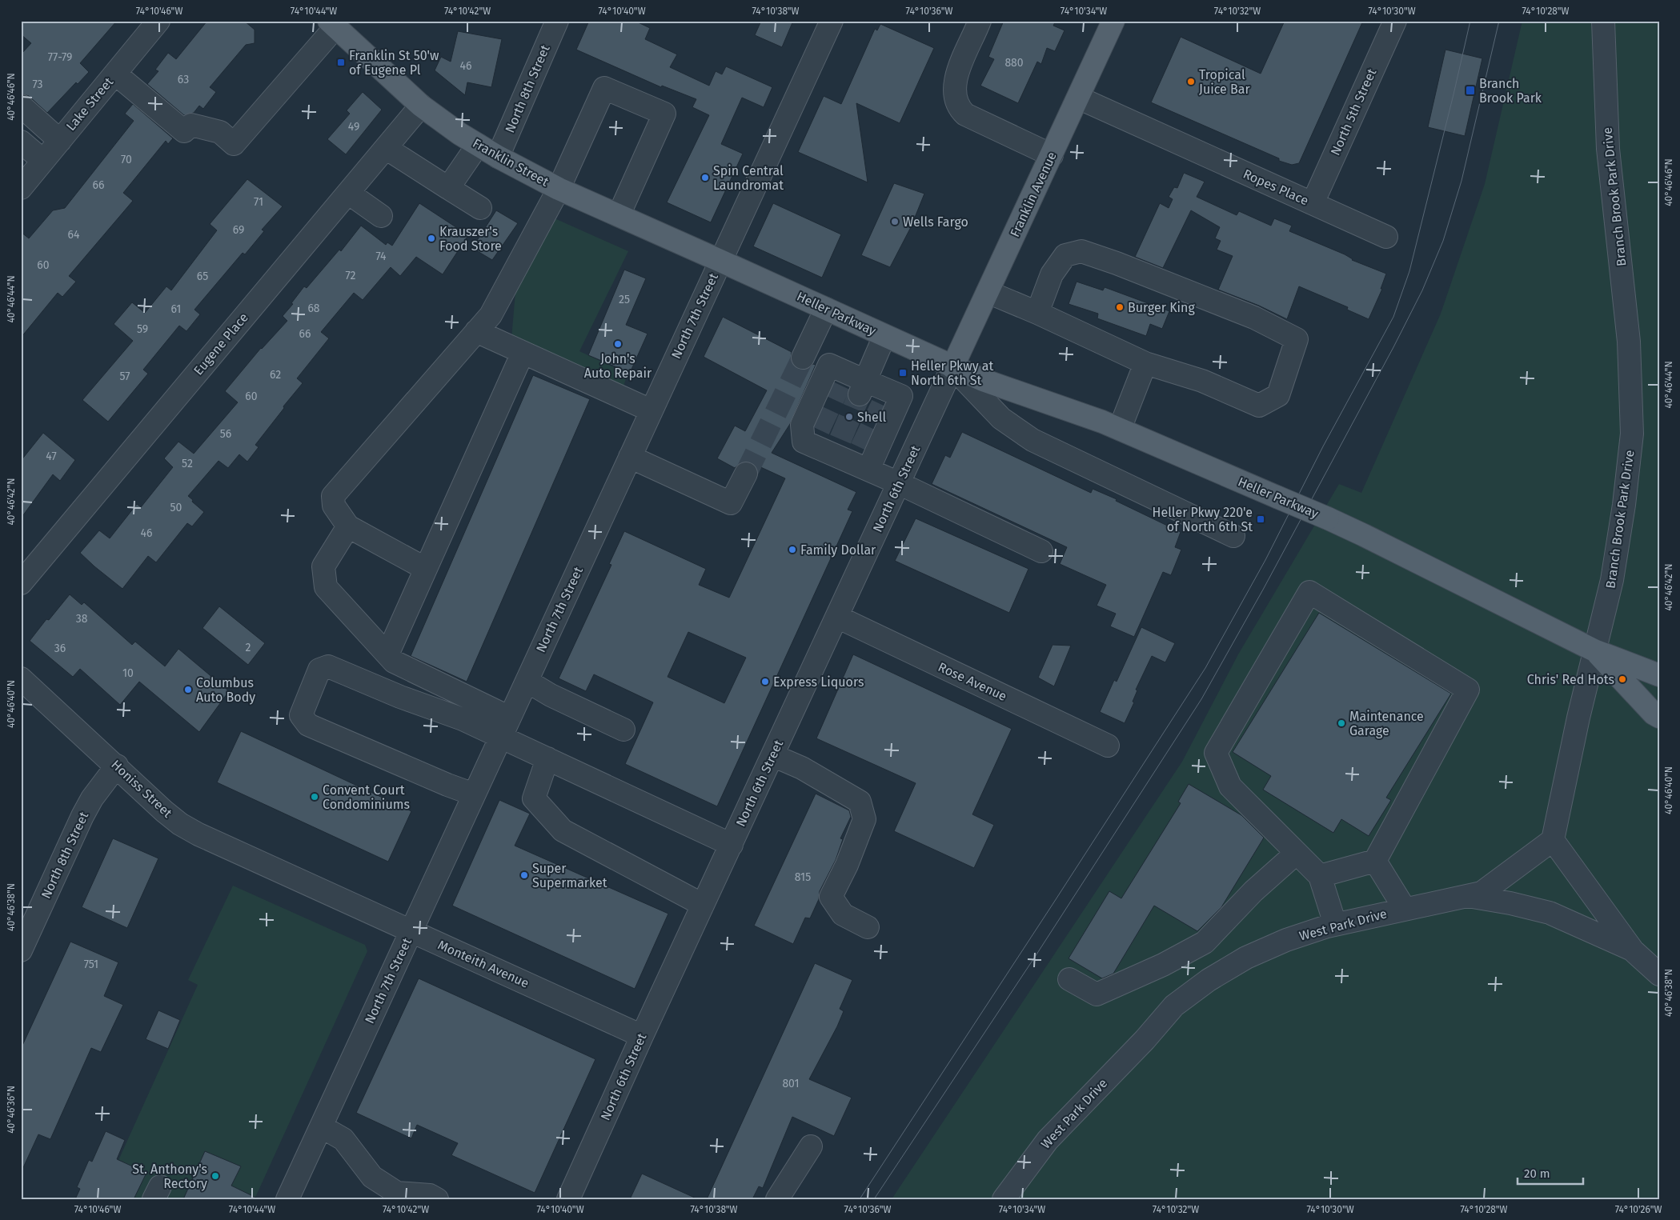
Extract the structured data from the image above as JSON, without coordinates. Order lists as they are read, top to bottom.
{
  "streets": {
    "main road": ["Franklin Street", "Franklin Avenue", "Heller Parkway"],
    "street": [
      "North 8th Street",
      "Lake Street",
      "North 5th Street",
      "Ropes Place",
      "Branch Brook Park Drive",
      "North 7th Street",
      "Eugene Place",
      "North 6th Street",
      "Rose Avenue",
      "Honiss Street",
      "West Park Drive",
      "Monteith Avenue"
    ]
  },
  "crossings": [
    ["North 8th Street", "Franklin Street"],
    ["North 8th Street", "Honiss Street"],
    ["North 5th Street", "Ropes Place"],
    ["Franklin Street", "Heller Parkway"],
    ["Franklin Street", "North 7th Street"],
    ["Franklin Street", "Eugene Place"],
    ["Ropes Place", "Franklin Avenue"],
    ["Franklin Avenue", "Heller Parkway"],
    ["Franklin Avenue", "North 6th Street"],
    ["Branch Brook Park Drive", "Heller Parkway"],
    ["Branch Brook Park Drive", "West Park Drive"],
    ["Heller Parkway", "North 7th Street"],
    ["Heller Parkway", "North 6th Street"],
    ["North 7th Street", "Monteith Avenue"],
    ["North 6th Street", "Rose Avenue"],
    ["North 6th Street", "Monteith Avenue"],
    ["Honiss Street", "Monteith Avenue"]
  ],
  "places": {
    "transit": [
      "Franklin St 50'w of Eugene Pl",
      "Branch Brook Park",
      "Heller Pkwy at North 6th St",
      "Heller Pkwy 220'e of North 6th St"
    ],
    "other": [
      "Tropical Juice Bar",
      "Spin Central Laundromat",
      "Wells Fargo",
      "Krauszer's Food Store",
      "Burger King",
      "John's Auto Repair",
      "Shell",
      "Family Dollar",
      "Chris' Red Hots",
      "Express Liquors",
      "Columbus Auto Body",
      "Maintenance Garage",
      "Convent Court Condominiums",
      "Super Supermarket",
      "St. Anthony's Rectory"
    ]
  },
  "house_numbers": [
    "77-79",
    "880",
    "46",
    "63",
    "73",
    "49",
    "70",
    "66",
    "71",
    "69",
    "64",
    "74",
    "60",
    "72",
    "65",
    "25",
    "68",
    "61",
    "59",
    "66",
    "62",
    "57",
    "60",
    "56",
    "47",
    "52",
    "50",
    "46",
    "38",
    "2",
    "36",
    "10",
    "815",
    "751",
    "801"
  ],
  "scale_bar": "20 m",
  "coordinates": [
    "74°10'46\"W",
    "74°10'44\"W",
    "74°10'42\"W",
    "74°10'40\"W",
    "74°10'38\"W",
    "74°10'36\"W",
    "74°10'34\"W",
    "74°10'32\"W",
    "74°10'30\"W",
    "74°10'28\"W",
    "40°46'46\"N",
    "40°46'44\"N",
    "40°46'42\"N",
    "40°46'40\"N",
    "40°46'38\"N",
    "40°46'36\"N",
    "74°10'26\"W"
  ]
}
